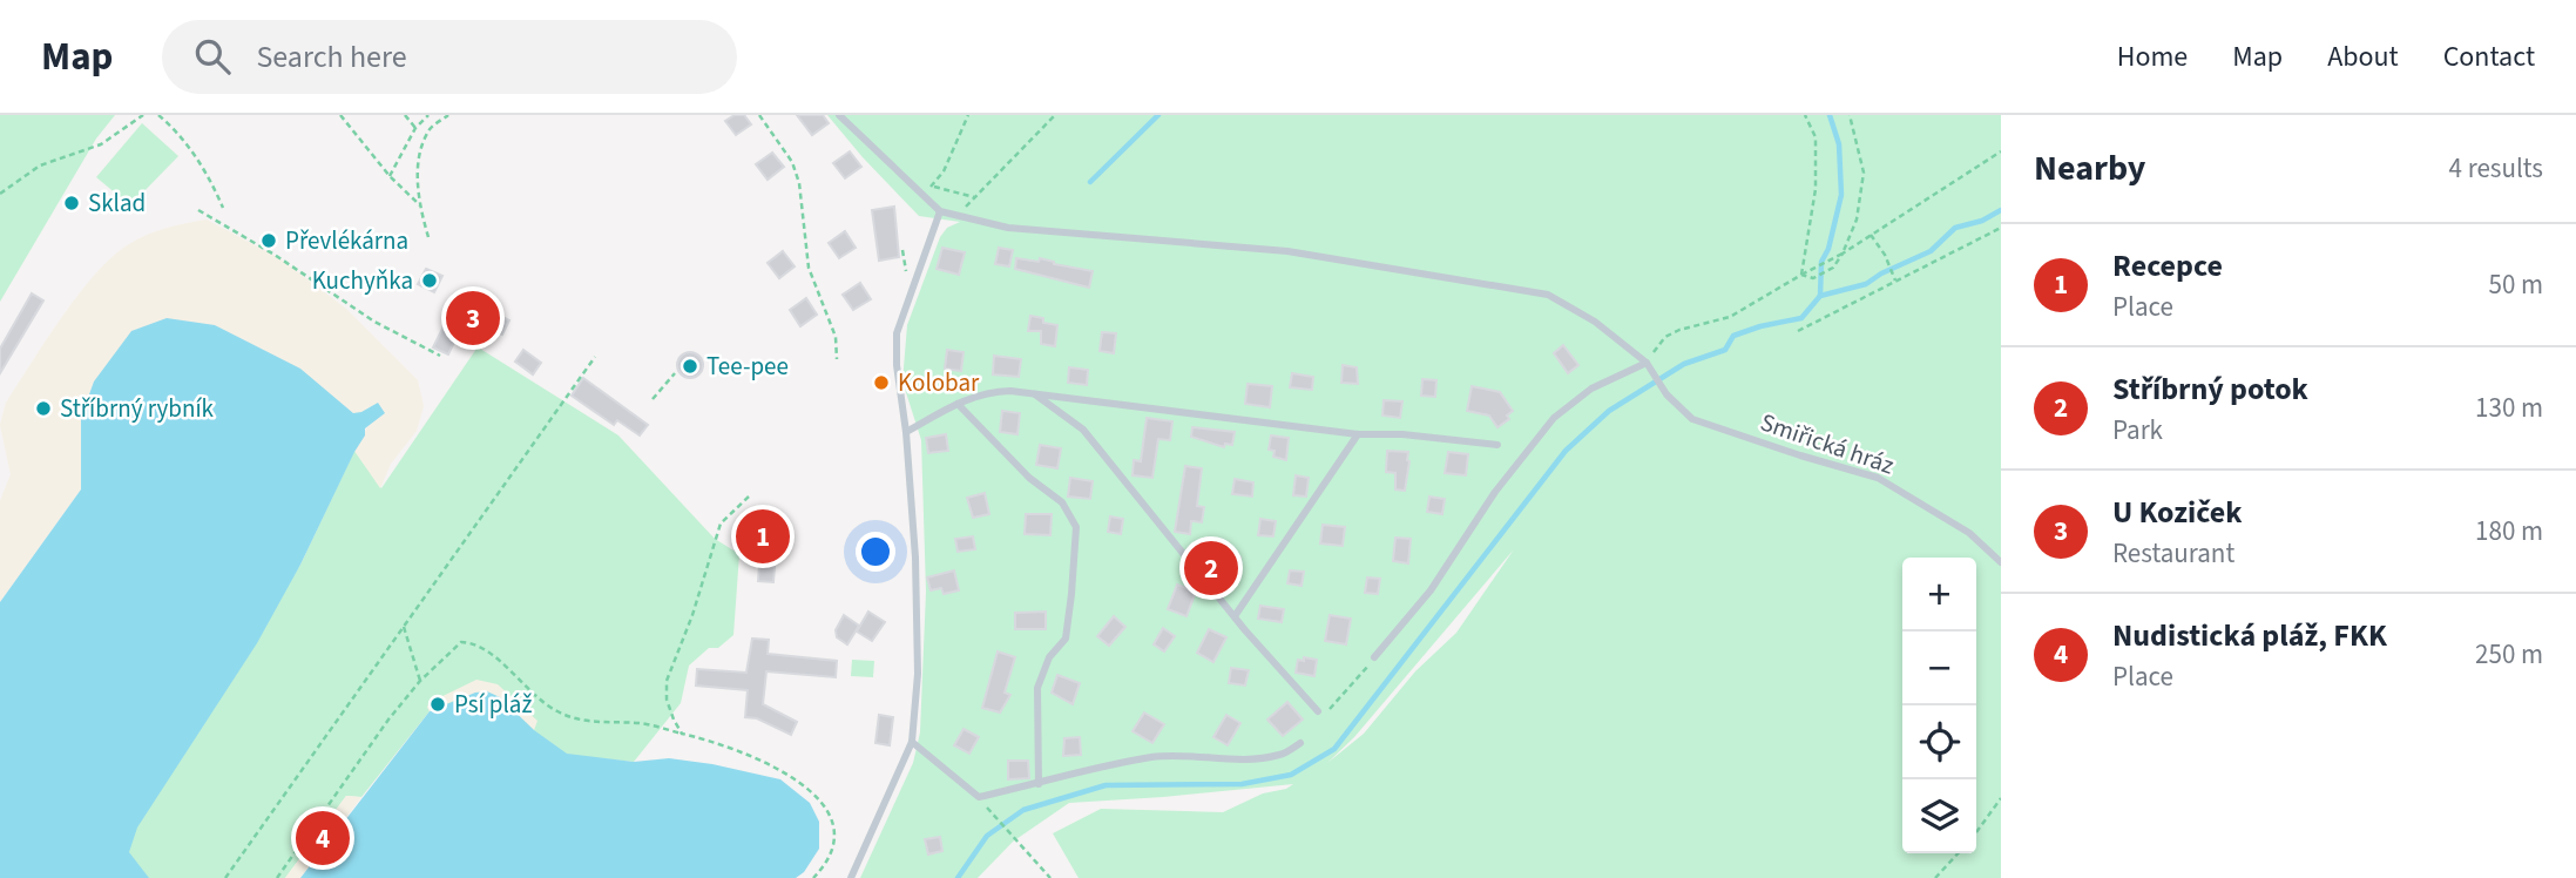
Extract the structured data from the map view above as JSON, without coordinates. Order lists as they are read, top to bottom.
{
  "streets": {
    "lane": ["Smiřická hráz"]
  },
  "places": [
    "Sklad",
    "Převlékárna",
    "Kuchyňka",
    "Tee-pee",
    "Kolobar",
    "Stříbrný rybník",
    "Psí pláž"
  ],
  "page": {
    "header": "Map",
    "search": "Search here",
    "nav": [
      "Home",
      "Map",
      "About",
      "Contact"
    ],
    "heading": ["Nearby", "4 results"],
    "list": [
      {
        "mark": "1",
        "name": "Recepce",
        "note": "Place",
        "value": "50 m"
      },
      {
        "mark": "2",
        "name": "Stříbrný potok",
        "note": "Park",
        "value": "130 m"
      },
      {
        "mark": "3",
        "name": "U Koziček",
        "note": "Restaurant",
        "value": "180 m"
      },
      {
        "mark": "4",
        "name": "Nudistická pláž, FKK",
        "note": "Place",
        "value": "250 m"
      }
    ],
    "pins": [
      "3",
      "1",
      "2",
      "4"
    ],
    "map_buttons": ["+", "−"]
  }
}
